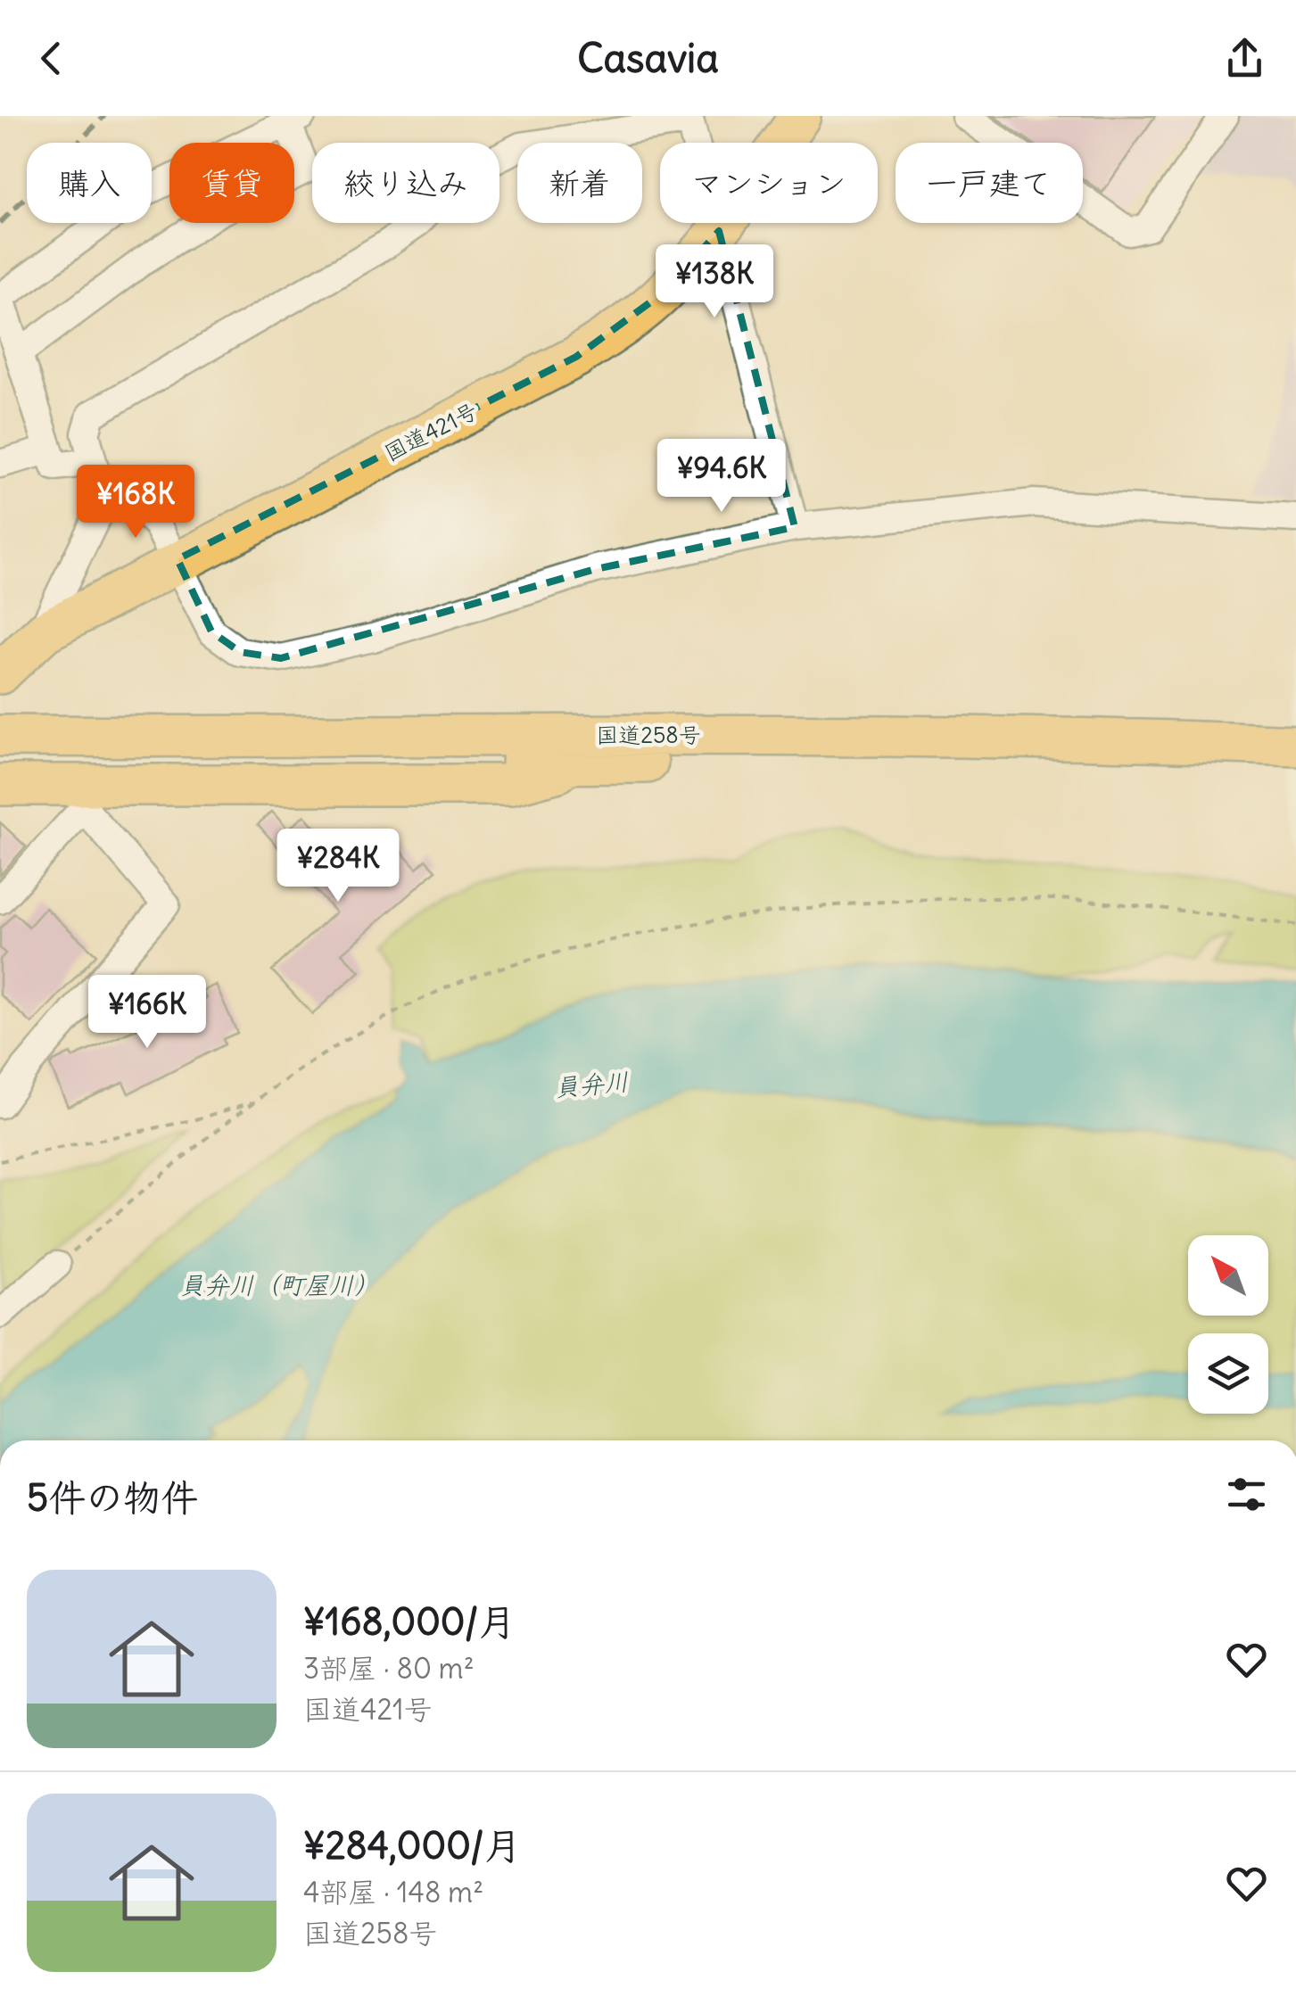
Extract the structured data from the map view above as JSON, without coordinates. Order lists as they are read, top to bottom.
{
  "streets": {
    "highway": ["国道421号", "国道258号"]
  },
  "water": ["員弁川", "員弁川（町屋川）"],
  "north": "top left",
  "page": {
    "header": "Casavia",
    "chip": [
      "購入",
      "賃貸",
      "絞り込み",
      "新着",
      "マンション",
      "一戸建て"
    ],
    "price": [
      "¥138K",
      "¥94.6K",
      "¥168K",
      "¥284K",
      "¥166K"
    ],
    "heading": "5件の物件",
    "list": [
      {
        "name": "¥168,000/月",
        "note": "3部屋 · 80 m² · 国道421号"
      },
      {
        "name": "¥284,000/月",
        "note": "4部屋 · 148 m² · 国道258号"
      }
    ]
  }
}
